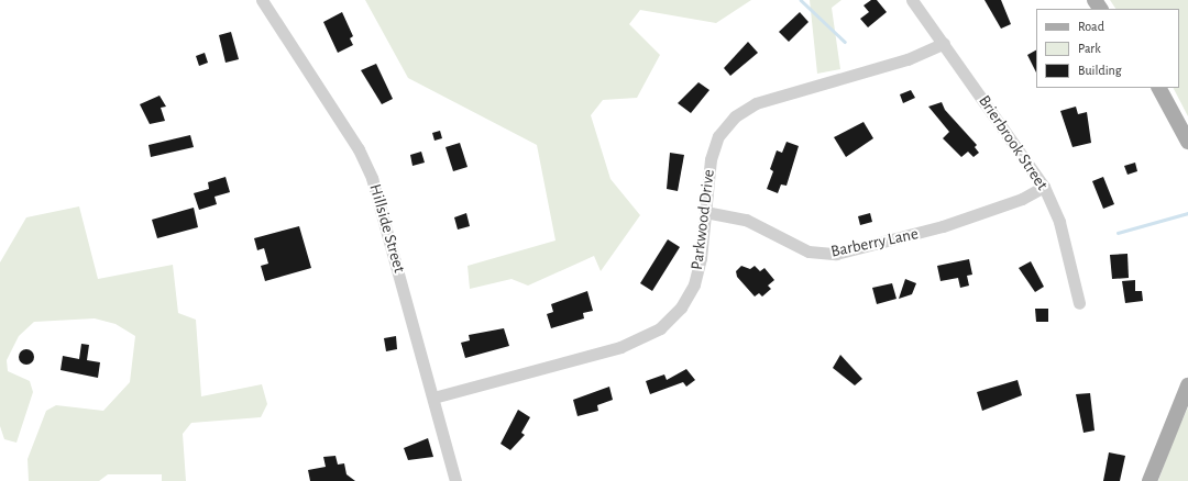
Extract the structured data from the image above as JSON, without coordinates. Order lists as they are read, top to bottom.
{
  "streets": {
    "street": [
      "Brierbrook Street",
      "Parkwood Drive",
      "Hillside Street",
      "Barberry Lane"
    ]
  },
  "crossings": [
    ["Brierbrook Street", "Parkwood Drive"],
    ["Brierbrook Street", "Barberry Lane"],
    ["Parkwood Drive", "Hillside Street"],
    ["Parkwood Drive", "Barberry Lane"]
  ],
  "legend": ["Road", "Park", "Building"]
}
